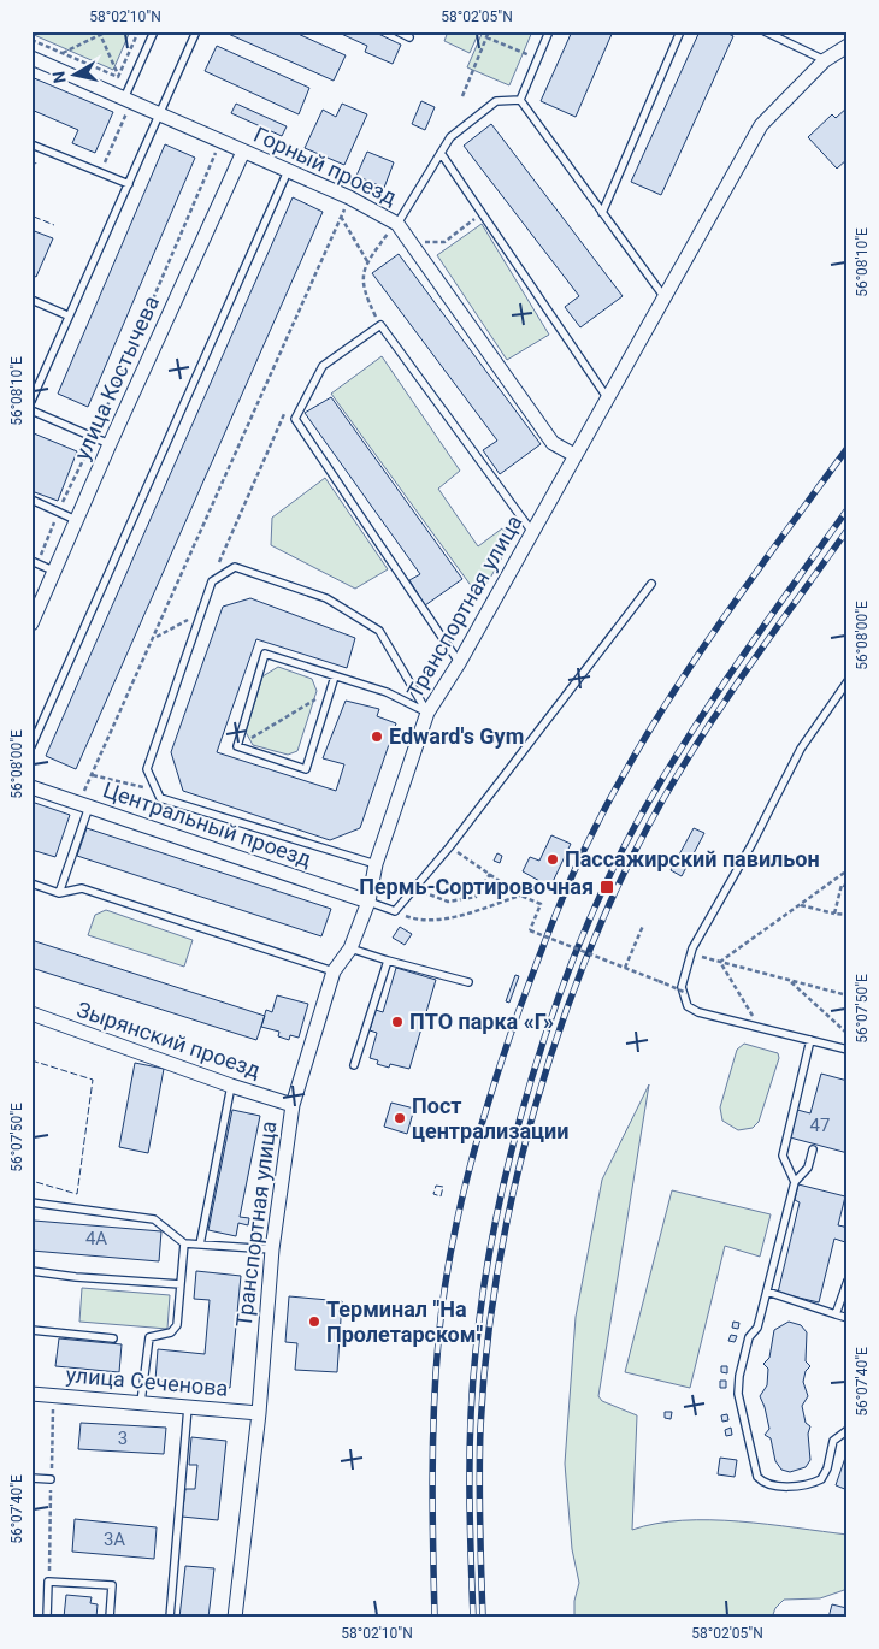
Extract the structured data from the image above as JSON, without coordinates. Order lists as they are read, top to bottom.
{
  "streets": {
    "street": [
      "Горный проезд",
      "улица Костычева",
      "Транспортная улица",
      "Центральный проезд",
      "Зырянский проезд",
      "улица Сеченова"
    ]
  },
  "crossings": [
    ["Горный проезд", "улица Костычева"],
    ["Горный проезд", "Транспортная улица"],
    ["Транспортная улица", "Центральный проезд"],
    ["Транспортная улица", "Зырянский проезд"],
    ["Транспортная улица", "улица Сеченова"]
  ],
  "places": {
    "other": [
      "Edward's Gym",
      "Пассажирский павильон",
      "ПТО парка «Г»",
      "Пост централизации",
      "Терминал \"На Пролетарском\""
    ],
    "transit": ["Пермь-Сортировочная"]
  },
  "house_numbers": [
    "47",
    "4А",
    "3",
    "3А"
  ],
  "north": "left",
  "coordinates": [
    "58°02'10\"N",
    "58°02'05\"N",
    "56°08'10\"E",
    "56°08'00\"E",
    "56°07'50\"E",
    "56°07'40\"E"
  ]
}
